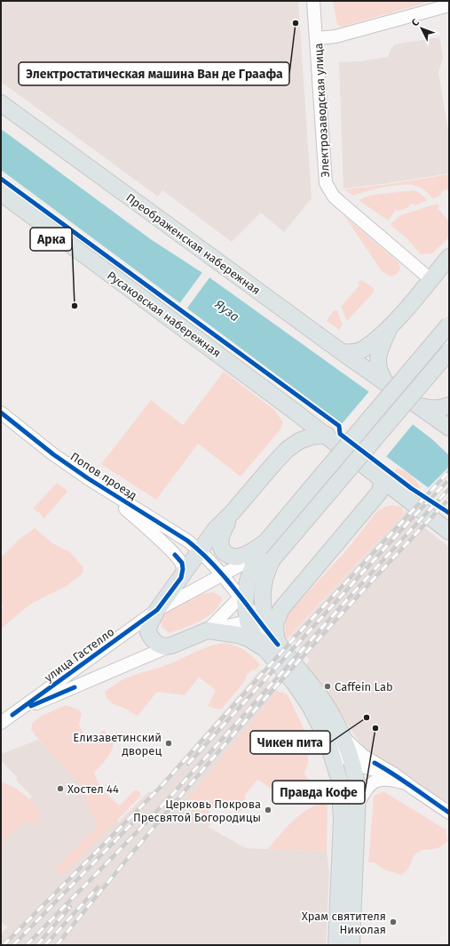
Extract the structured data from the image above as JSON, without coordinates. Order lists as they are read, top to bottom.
{
  "streets": {
    "main road": ["Преображенская набережная", "Русаковская набережная", "улица Гастелло"],
    "street": ["Электрозаводская улица", "Попов проезд"]
  },
  "crossings": [
    ["Попов проезд", "улица Гастелло"]
  ],
  "water": ["Яуза"],
  "places": [
    "Электростатическая машина Ван де Граафа",
    "Арка",
    "Caffein Lab",
    "Чикен пита",
    "Правда Кофе",
    "Елизаветинский дворец",
    "Хостел 44",
    "Церковь Покрова Пресвятой Богородицы",
    "Храм святителя Николая"
  ],
  "north": "top left"
}
